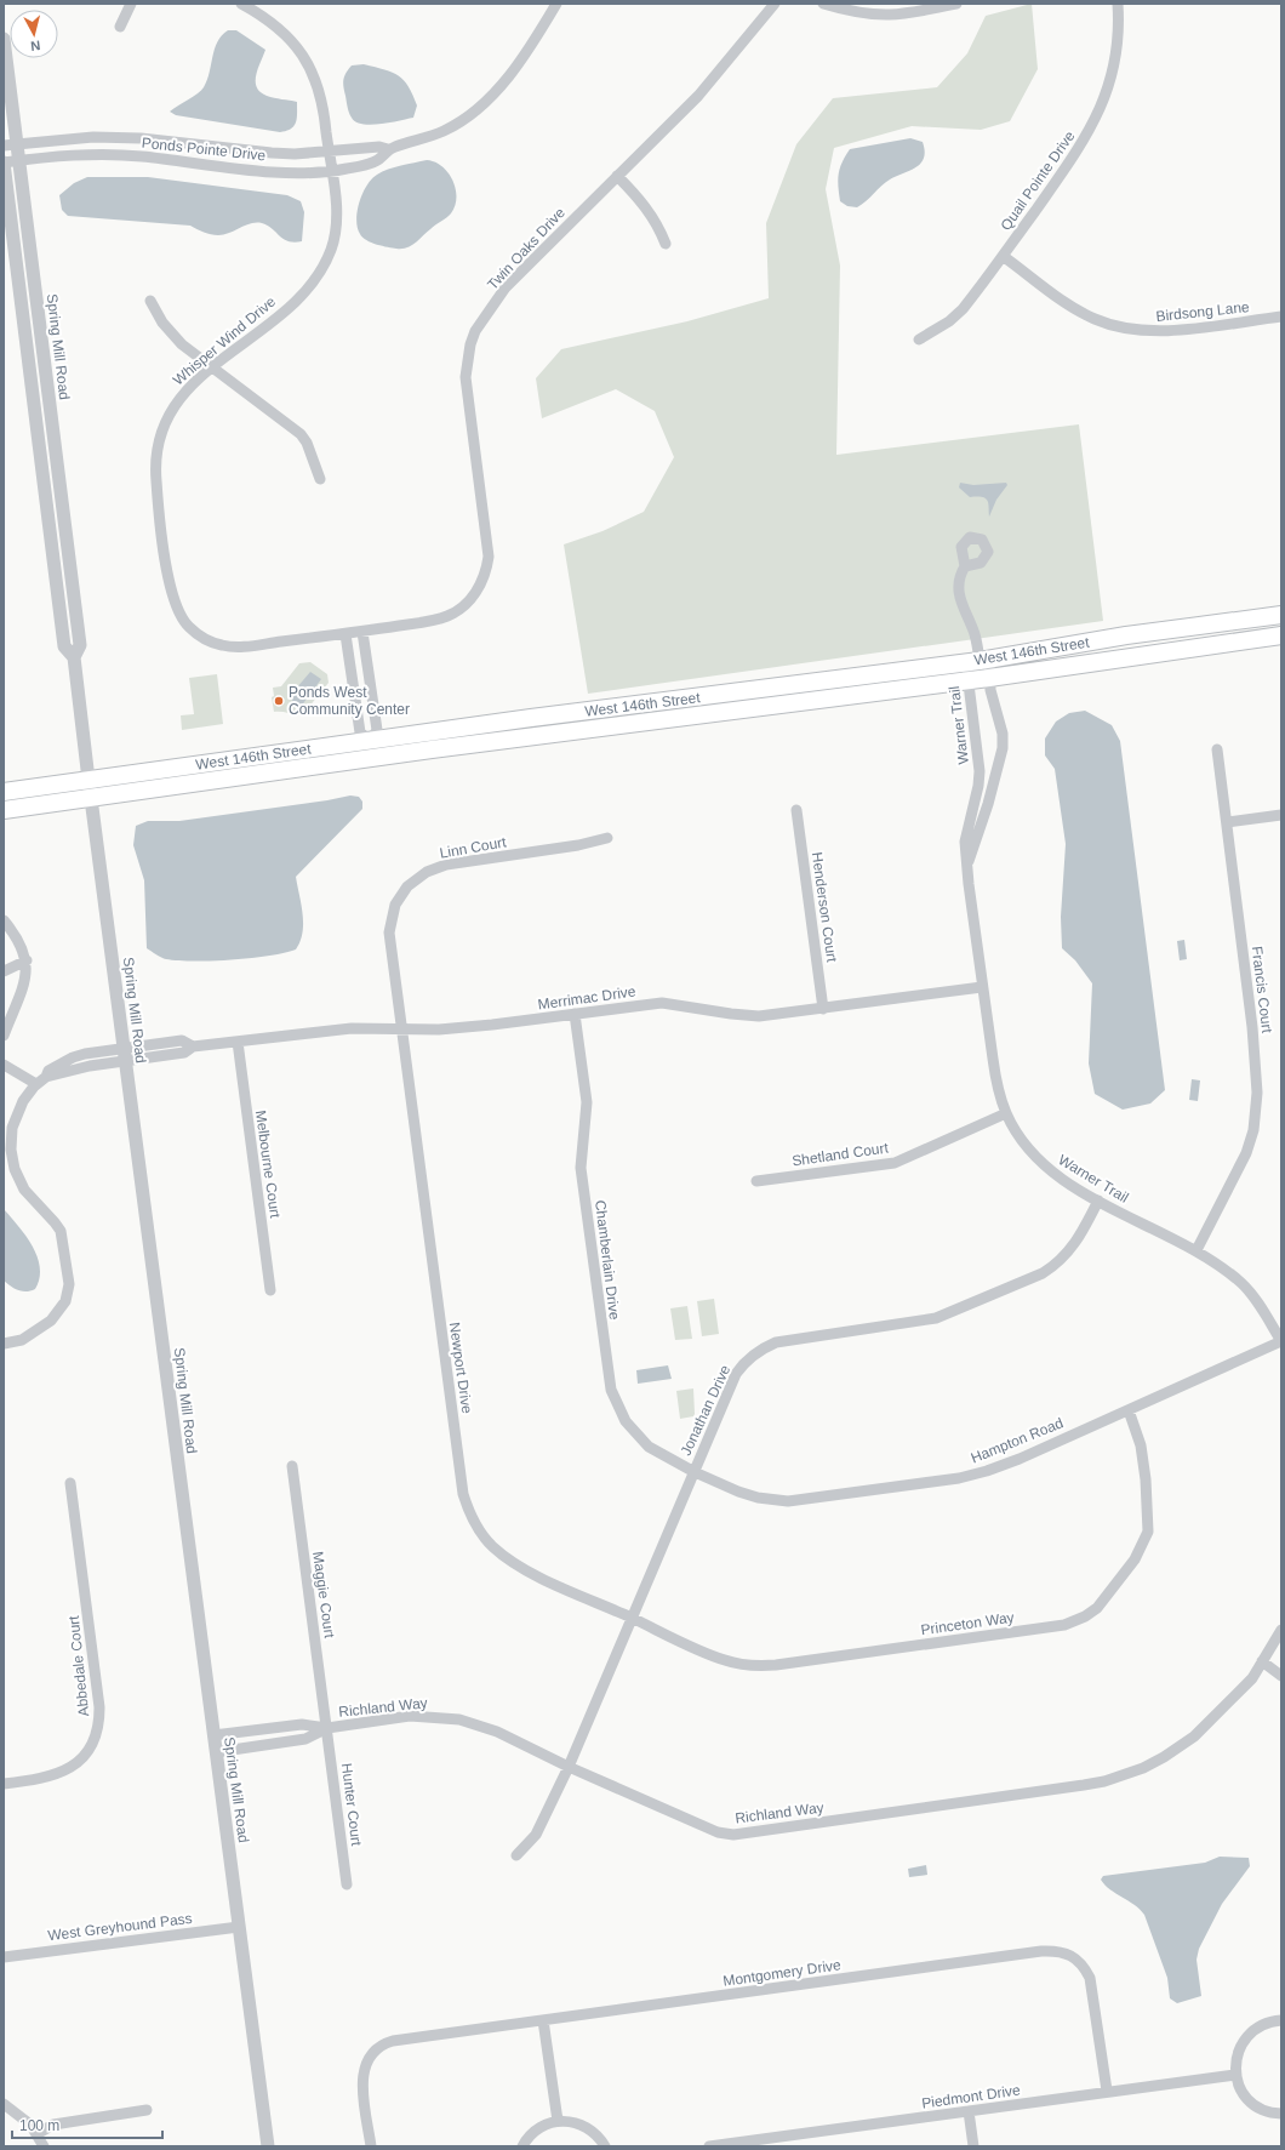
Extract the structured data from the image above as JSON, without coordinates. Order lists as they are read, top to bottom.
{
  "streets": {
    "main road": ["West 146th Street"],
    "street": [
      "Ponds Pointe Drive",
      "Quail Pointe Drive",
      "Twin Oaks Drive",
      "Birdsong Lane",
      "Whisper Wind Drive",
      "Spring Mill Road",
      "Warner Trail",
      "Linn Court",
      "Henderson Court",
      "Francis Court",
      "Merrimac Drive",
      "Shetland Court",
      "Melbourne Court",
      "Chamberlain Drive",
      "Newport Drive",
      "Jonathan Drive",
      "Hampton Road",
      "Maggie Court",
      "Princeton Way",
      "Abbedale Court",
      "Richland Way",
      "Hunter Court",
      "West Greyhound Pass",
      "Montgomery Drive",
      "Piedmont Drive"
    ]
  },
  "crossings": [
    ["Ponds Pointe Drive", "Whisper Wind Drive"],
    ["Ponds Pointe Drive", "Spring Mill Road"],
    ["Quail Pointe Drive", "Birdsong Lane"],
    ["Twin Oaks Drive", "Whisper Wind Drive"],
    ["Spring Mill Road", "West 146th Street"],
    ["Spring Mill Road", "Merrimac Drive"],
    ["Spring Mill Road", "Richland Way"],
    ["Spring Mill Road", "West Greyhound Pass"],
    ["West 146th Street", "Warner Trail"],
    ["Warner Trail", "Francis Court"],
    ["Warner Trail", "Merrimac Drive"],
    ["Warner Trail", "Shetland Court"],
    ["Warner Trail", "Jonathan Drive"],
    ["Warner Trail", "Hampton Road"],
    ["Linn Court", "Merrimac Drive"],
    ["Linn Court", "Newport Drive"],
    ["Henderson Court", "Merrimac Drive"],
    ["Merrimac Drive", "Melbourne Court"],
    ["Merrimac Drive", "Chamberlain Drive"],
    ["Merrimac Drive", "Newport Drive"],
    ["Chamberlain Drive", "Jonathan Drive"],
    ["Chamberlain Drive", "Hampton Road"],
    ["Newport Drive", "Jonathan Drive"],
    ["Newport Drive", "Princeton Way"],
    ["Jonathan Drive", "Hampton Road"],
    ["Jonathan Drive", "Princeton Way"],
    ["Jonathan Drive", "Richland Way"],
    ["Hampton Road", "Princeton Way"],
    ["Maggie Court", "Richland Way"],
    ["Maggie Court", "Hunter Court"],
    ["Richland Way", "Hunter Court"],
    ["Montgomery Drive", "Piedmont Drive"]
  ],
  "places": ["Ponds West Community Center"],
  "scale_bar": "100 m",
  "north": "bottom"
}
